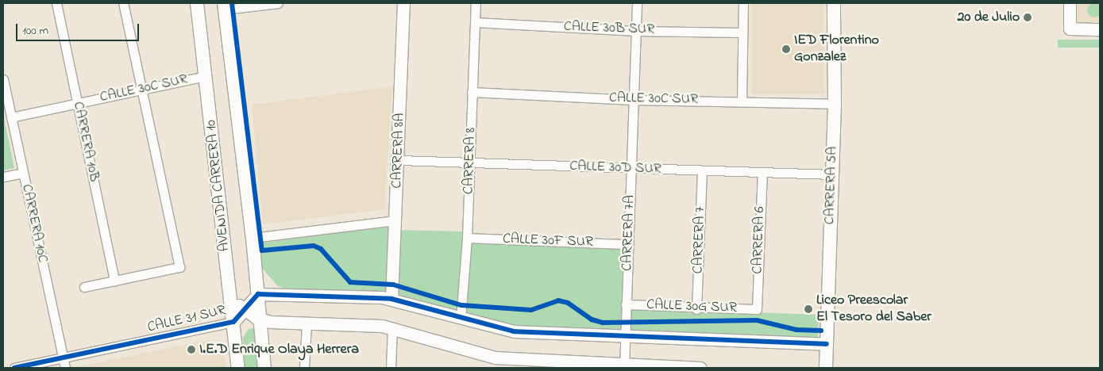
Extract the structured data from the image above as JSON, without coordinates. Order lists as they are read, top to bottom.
{
  "streets": {
    "main road": ["AVENIDA CARRERA 10", "CARRERA 5A"],
    "street": [
      "CALLE 30B SUR",
      "CALLE 30C SUR",
      "CARRERA 10B",
      "CARRERA 8A",
      "CARRERA 8",
      "CALLE 30D SUR",
      "CARRERA 10C",
      "CARRERA 7A",
      "CARRERA 7",
      "CARRERA 6",
      "CALLE 30F SUR",
      "CALLE 30G SUR",
      "CALLE 31 SUR"
    ]
  },
  "crossings": [
    ["CALLE 30B SUR", "CARRERA 8"],
    ["CALLE 30B SUR", "CARRERA 7A"],
    ["CALLE 30C SUR", "CARRERA 10B"],
    ["CALLE 30C SUR", "CARRERA 8"],
    ["CALLE 30C SUR", "AVENIDA CARRERA 10"],
    ["CALLE 30C SUR", "CARRERA 5A"],
    ["CALLE 30C SUR", "CARRERA 10C"],
    ["CALLE 30C SUR", "CARRERA 7A"],
    ["CARRERA 8A", "CALLE 30D SUR"],
    ["CARRERA 8", "CALLE 30D SUR"],
    ["CARRERA 8", "CALLE 30F SUR"],
    ["CALLE 30D SUR", "CARRERA 5A"],
    ["CALLE 30D SUR", "CARRERA 7A"],
    ["CALLE 30D SUR", "CARRERA 7"],
    ["CALLE 30D SUR", "CARRERA 6"],
    ["AVENIDA CARRERA 10", "CALLE 31 SUR"],
    ["CARRERA 10C", "CALLE 31 SUR"],
    ["CARRERA 7A", "CALLE 30F SUR"],
    ["CARRERA 7A", "CALLE 30G SUR"],
    ["CARRERA 7A", "CALLE 31 SUR"],
    ["CARRERA 7", "CALLE 30G SUR"],
    ["CARRERA 6", "CALLE 30G SUR"]
  ],
  "places": [
    "20 de Julio",
    "IED Florentino Gonzalez",
    "Liceo Preescolar El Tesoro del Saber",
    "I.E.D Enrique Olaya Herrera"
  ],
  "scale_bar": "100 m"
}
